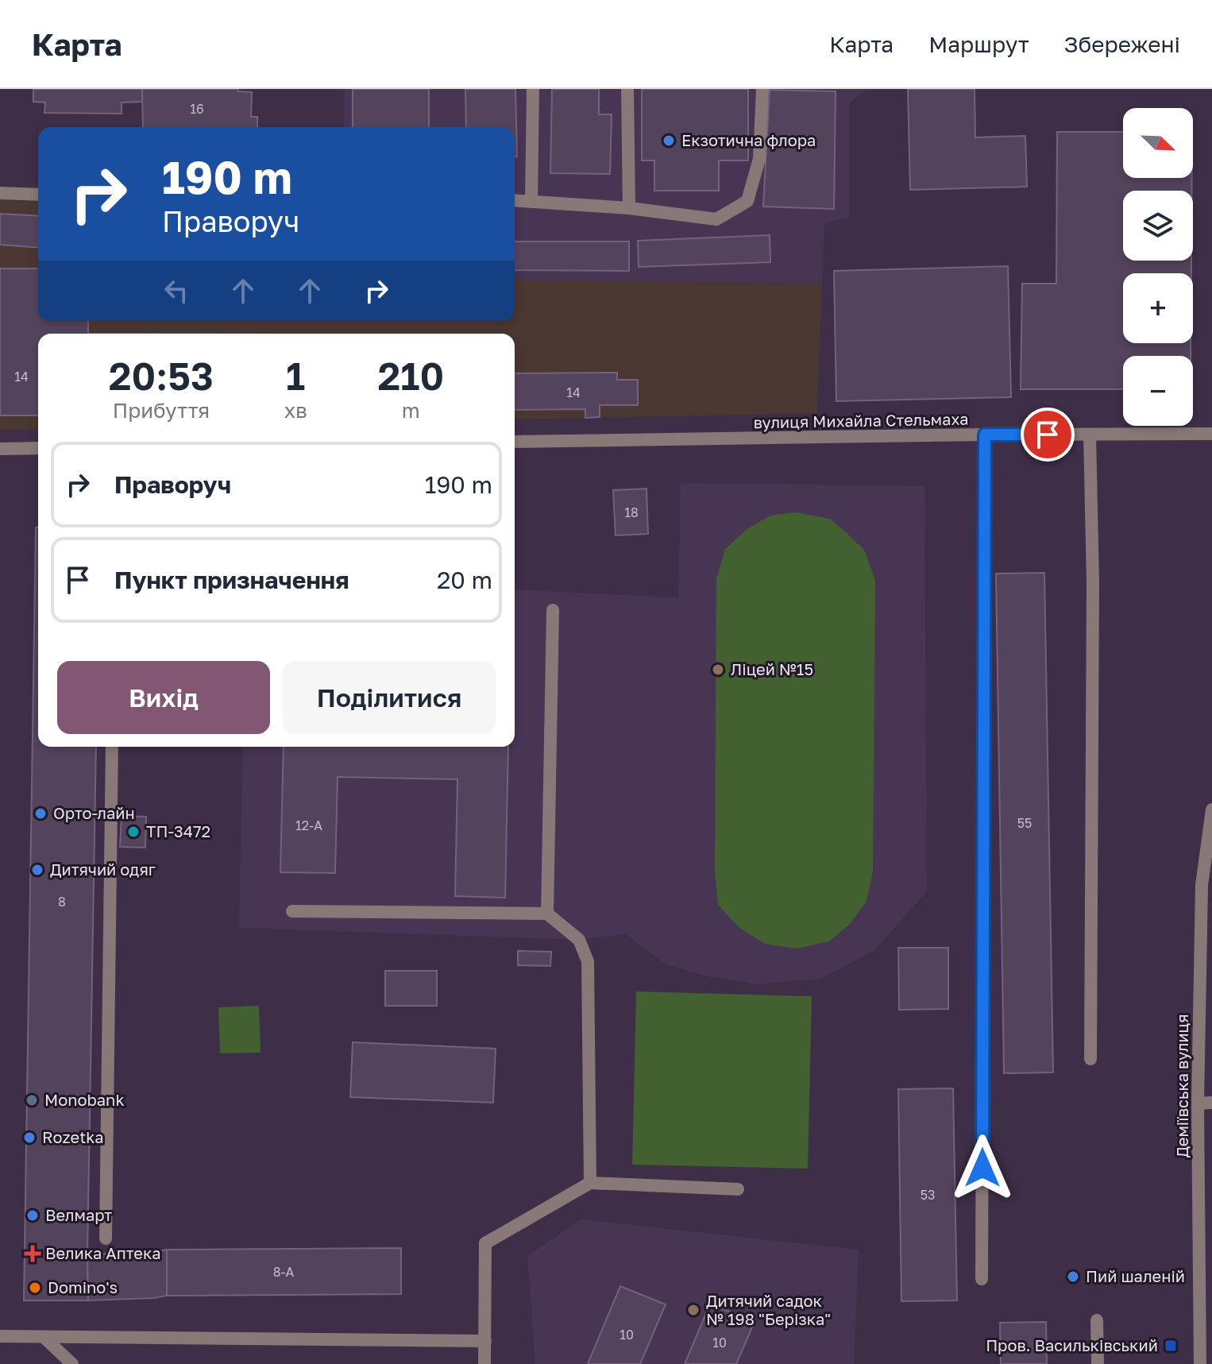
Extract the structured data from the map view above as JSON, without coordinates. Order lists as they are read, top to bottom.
{
  "streets": {
    "street": ["вулиця Михайла Стельмаха", "Деміївська вулиця"]
  },
  "places": {
    "other": [
      "Екзотична флора",
      "Ліцей №15",
      "Орто-лайн",
      "ТП-3472",
      "Дитячий одяг",
      "Monobank",
      "Rozetka",
      "Велмарт",
      "Пий шаленій",
      "Domino's",
      "Дитячий садок № 198 \"Берізка\""
    ],
    "health": ["Велика Аптека"],
    "transit": ["Пров. Васильківський"]
  },
  "house_numbers": [
    "16",
    "14",
    "14",
    "18",
    "55",
    "12-А",
    "8",
    "53",
    "8-А",
    "10",
    "10"
  ],
  "north": "bottom right",
  "page": {
    "header": "Карта",
    "nav": ["Карта", "Маршрут", "Збережені"],
    "map_buttons": ["+", "−"],
    "turn": ["190 m", "Праворуч"],
    "eta": [
      "20:53",
      "Прибуття",
      "1",
      "хв",
      "210",
      "m"
    ],
    "list": [
      {
        "name": "Праворуч",
        "value": "190 m"
      },
      {
        "name": "Пункт призначення",
        "value": "20 m"
      }
    ],
    "buttons": ["Вихід", "Поділитися"]
  }
}
